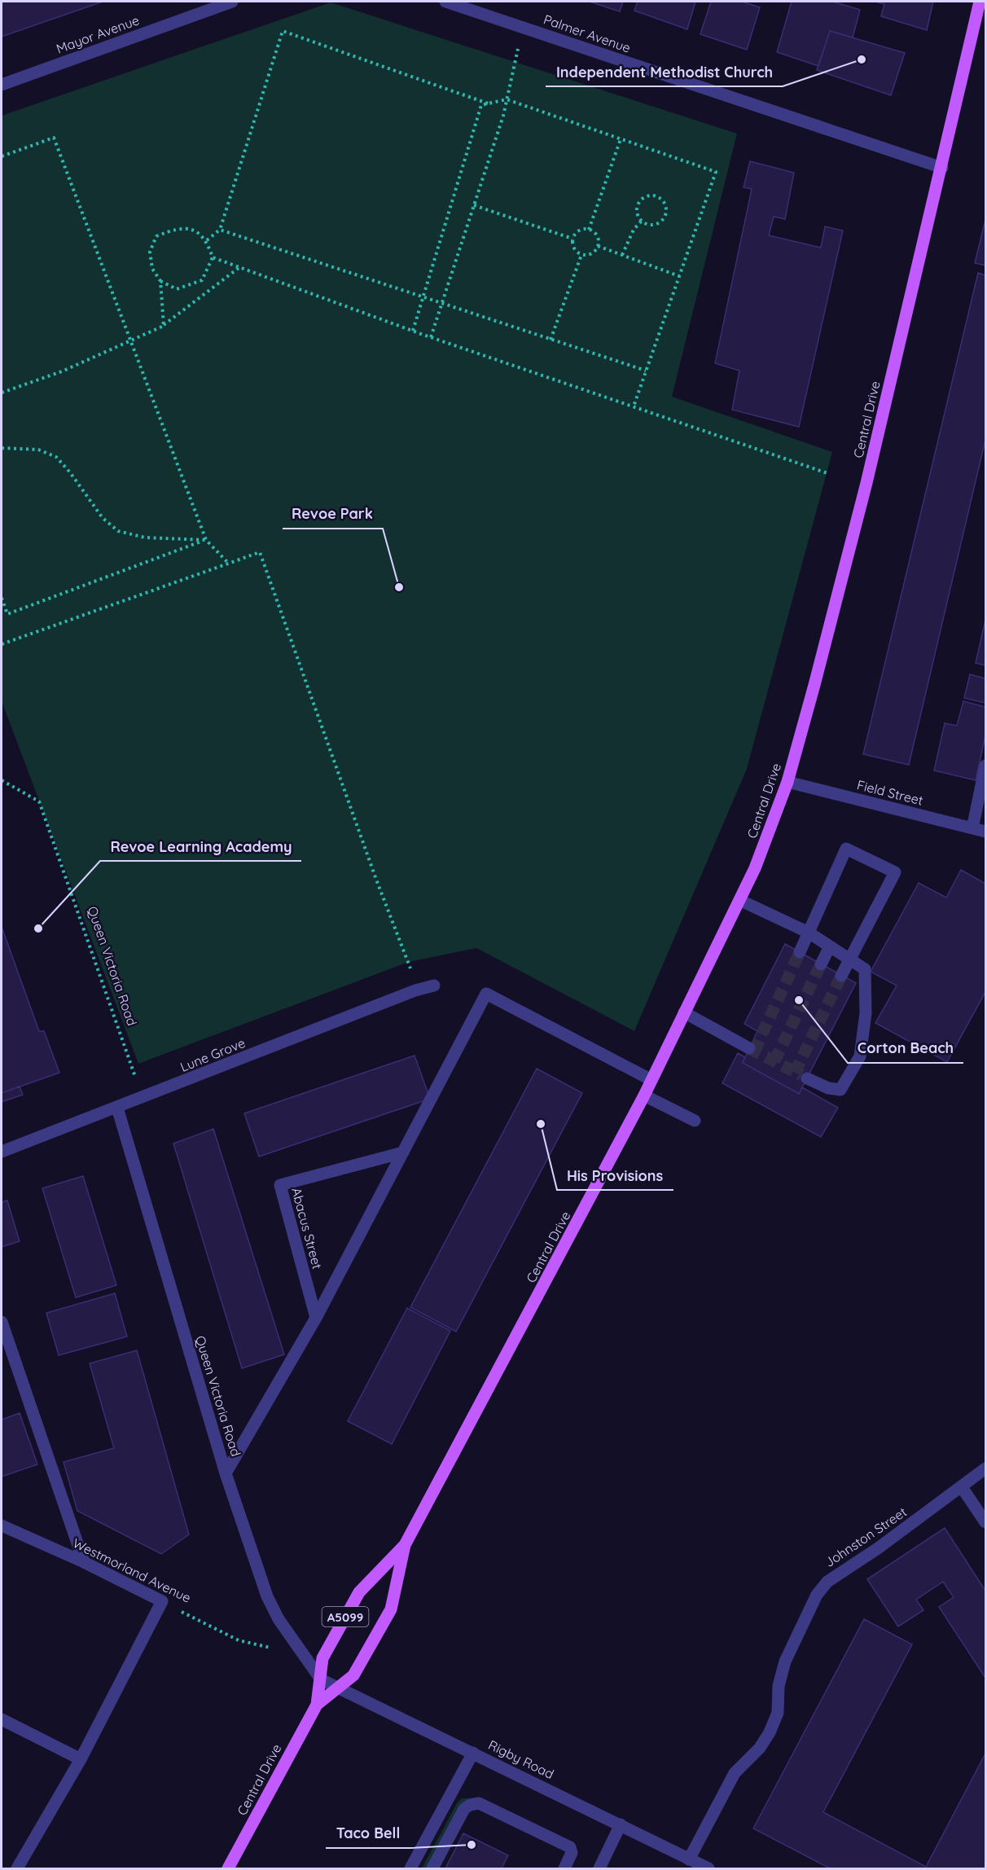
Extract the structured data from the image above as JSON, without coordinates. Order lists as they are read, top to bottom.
{
  "streets": {
    "main road": ["Central Drive", "A5099"],
    "street": [
      "Palmer Avenue",
      "Mayor Avenue",
      "Field Street",
      "Queen Victoria Road",
      "Lune Grove",
      "Abacus Street",
      "Johnston Street",
      "Westmorland Avenue",
      "Rigby Road"
    ]
  },
  "crossings": [
    ["Palmer Avenue", "Central Drive"],
    ["Central Drive", "Field Street"],
    ["Central Drive", "Queen Victoria Road"],
    ["Central Drive", "Abacus Street"],
    ["Central Drive", "Rigby Road"],
    ["Queen Victoria Road", "Lune Grove"],
    ["Queen Victoria Road", "Abacus Street"],
    ["Queen Victoria Road", "Rigby Road"],
    ["Johnston Street", "Rigby Road"]
  ],
  "places": [
    "Independent Methodist Church",
    "Revoe Park",
    "Revoe Learning Academy",
    "Corton Beach",
    "His Provisions",
    "Taco Bell"
  ]
}
